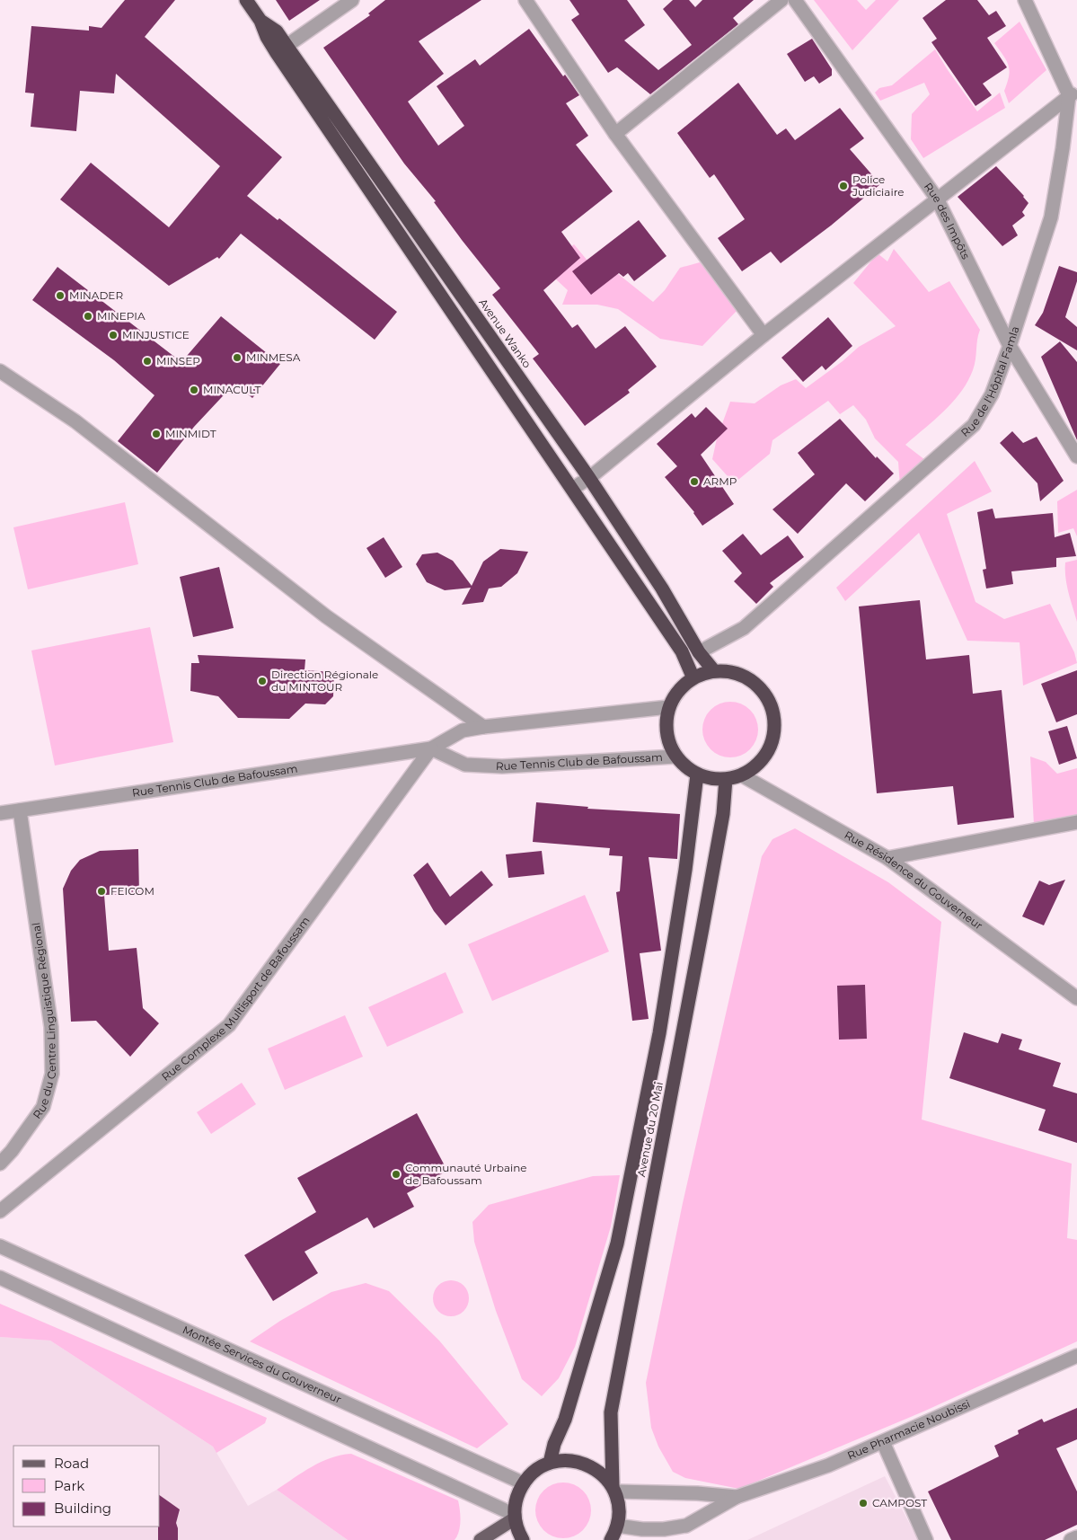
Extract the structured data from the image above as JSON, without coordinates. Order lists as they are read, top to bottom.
{
  "streets": {
    "highway": ["Avenue Wanko", "Avenue du 20 Mai"],
    "street": [
      "Rue des Impôts",
      "Rue de l'Hôpital Famla",
      "Rue Tennis Club de Bafoussam",
      "Rue Résidence du Gouverneur",
      "Rue Complexe Multisport de Bafoussam",
      "Rue du Centre Linguistique Régional",
      "Montée Services du Gouverneur",
      "Rue Pharmacie Noubissi"
    ]
  },
  "crossings": [
    ["Rue des Impôts", "Rue de l'Hôpital Famla"],
    ["Avenue Wanko", "Rue de l'Hôpital Famla"],
    ["Avenue Wanko", "Rue Tennis Club de Bafoussam"],
    ["Avenue Wanko", "Rue Résidence du Gouverneur"],
    ["Avenue Wanko", "Avenue du 20 Mai"],
    ["Rue Tennis Club de Bafoussam", "Rue Résidence du Gouverneur"],
    ["Rue Tennis Club de Bafoussam", "Rue Complexe Multisport de Bafoussam"],
    ["Rue Tennis Club de Bafoussam", "Rue du Centre Linguistique Régional"],
    ["Rue Tennis Club de Bafoussam", "Avenue du 20 Mai"],
    ["Rue Résidence du Gouverneur", "Avenue du 20 Mai"],
    ["Avenue du 20 Mai", "Rue Pharmacie Noubissi"]
  ],
  "places": [
    "Police Judiciaire",
    "MINADER",
    "MINEPIA",
    "MINJUSTICE",
    "MINMESA",
    "MINSEP",
    "MINACULT",
    "MINMIDT",
    "ARMP",
    "Direction Régionale du MINTOUR",
    "FEICOM",
    "Communauté Urbaine de Bafoussam",
    "CAMPOST"
  ],
  "legend": ["Road", "Park", "Building"]
}
